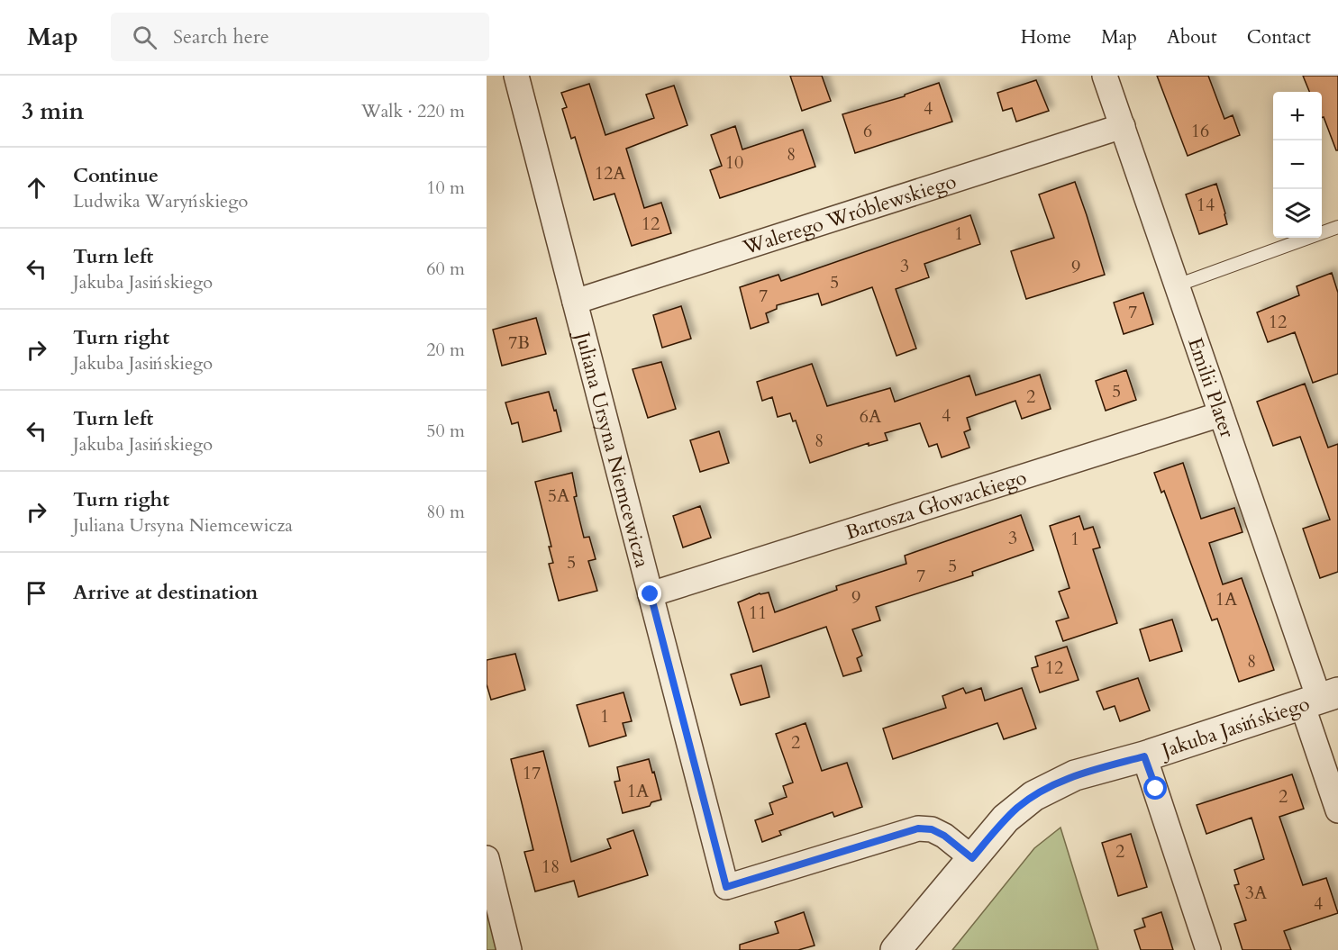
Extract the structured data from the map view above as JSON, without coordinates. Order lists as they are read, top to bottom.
{
  "streets": {
    "street": [
      "Walerego Wróblewskiego",
      "Emilii Plater",
      "Juliana Ursyna Niemcewicza",
      "Bartosza Głowackiego",
      "Jakuba Jasińskiego"
    ]
  },
  "crossings": [
    ["Walerego Wróblewskiego", "Emilii Plater"],
    ["Walerego Wróblewskiego", "Juliana Ursyna Niemcewicza"],
    ["Emilii Plater", "Bartosza Głowackiego"],
    ["Emilii Plater", "Jakuba Jasińskiego"],
    ["Juliana Ursyna Niemcewicza", "Bartosza Głowackiego"],
    ["Juliana Ursyna Niemcewicza", "Jakuba Jasińskiego"]
  ],
  "house_numbers": [
    "4",
    "6",
    "16",
    "8",
    "10",
    "12A",
    "14",
    "12",
    "1",
    "3",
    "9",
    "5",
    "7",
    "7",
    "12",
    "7B",
    "5",
    "2",
    "4",
    "6A",
    "8",
    "5A",
    "3",
    "1",
    "5",
    "5",
    "7",
    "9",
    "1A",
    "11",
    "8",
    "12",
    "1",
    "2",
    "17",
    "1A",
    "2",
    "2",
    "18",
    "3A",
    "4"
  ],
  "page": {
    "header": "Map",
    "search": "Search here",
    "nav": [
      "Home",
      "Map",
      "About",
      "Contact"
    ],
    "heading": ["3 min", "Walk · 220 m"],
    "map_buttons": ["+", "−"],
    "list": [
      ["Continue", "Ludwika Waryńskiego", "10 m"],
      ["Turn left", "Jakuba Jasińskiego", "60 m"],
      ["Turn right", "Jakuba Jasińskiego", "20 m"],
      ["Turn left", "Jakuba Jasińskiego", "50 m"],
      ["Turn right", "Juliana Ursyna Niemcewicza", "80 m"],
      "Arrive at destination"
    ]
  }
}
